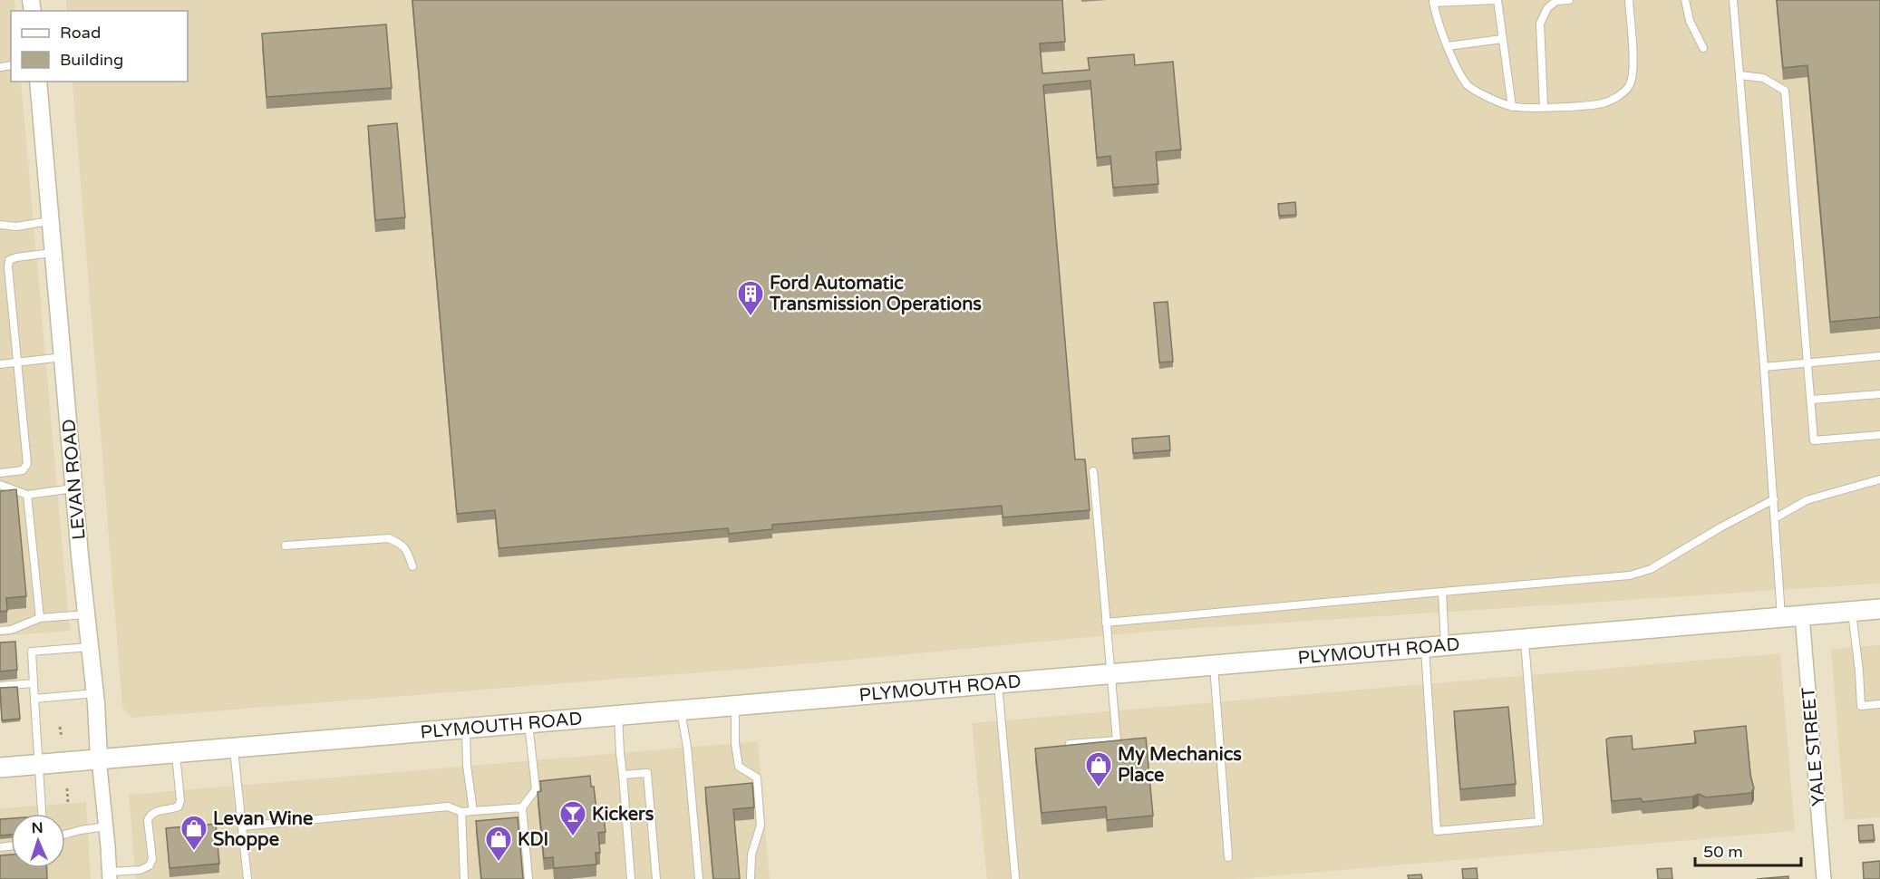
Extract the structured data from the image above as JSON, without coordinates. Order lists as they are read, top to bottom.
{
  "streets": {
    "main road": ["PLYMOUTH ROAD"],
    "street": ["LEVAN ROAD", "YALE STREET"]
  },
  "crossings": [
    ["LEVAN ROAD", "PLYMOUTH ROAD"],
    ["PLYMOUTH ROAD", "YALE STREET"]
  ],
  "places": {
    "building": ["Ford Automatic Transmission Operations"],
    "shop": ["My Mechanics Place", "Levan Wine Shoppe", "KDI"],
    "bar": ["Kickers"]
  },
  "legend": ["Road", "Building"],
  "scale_bar": "50 m",
  "north": "top"
}
